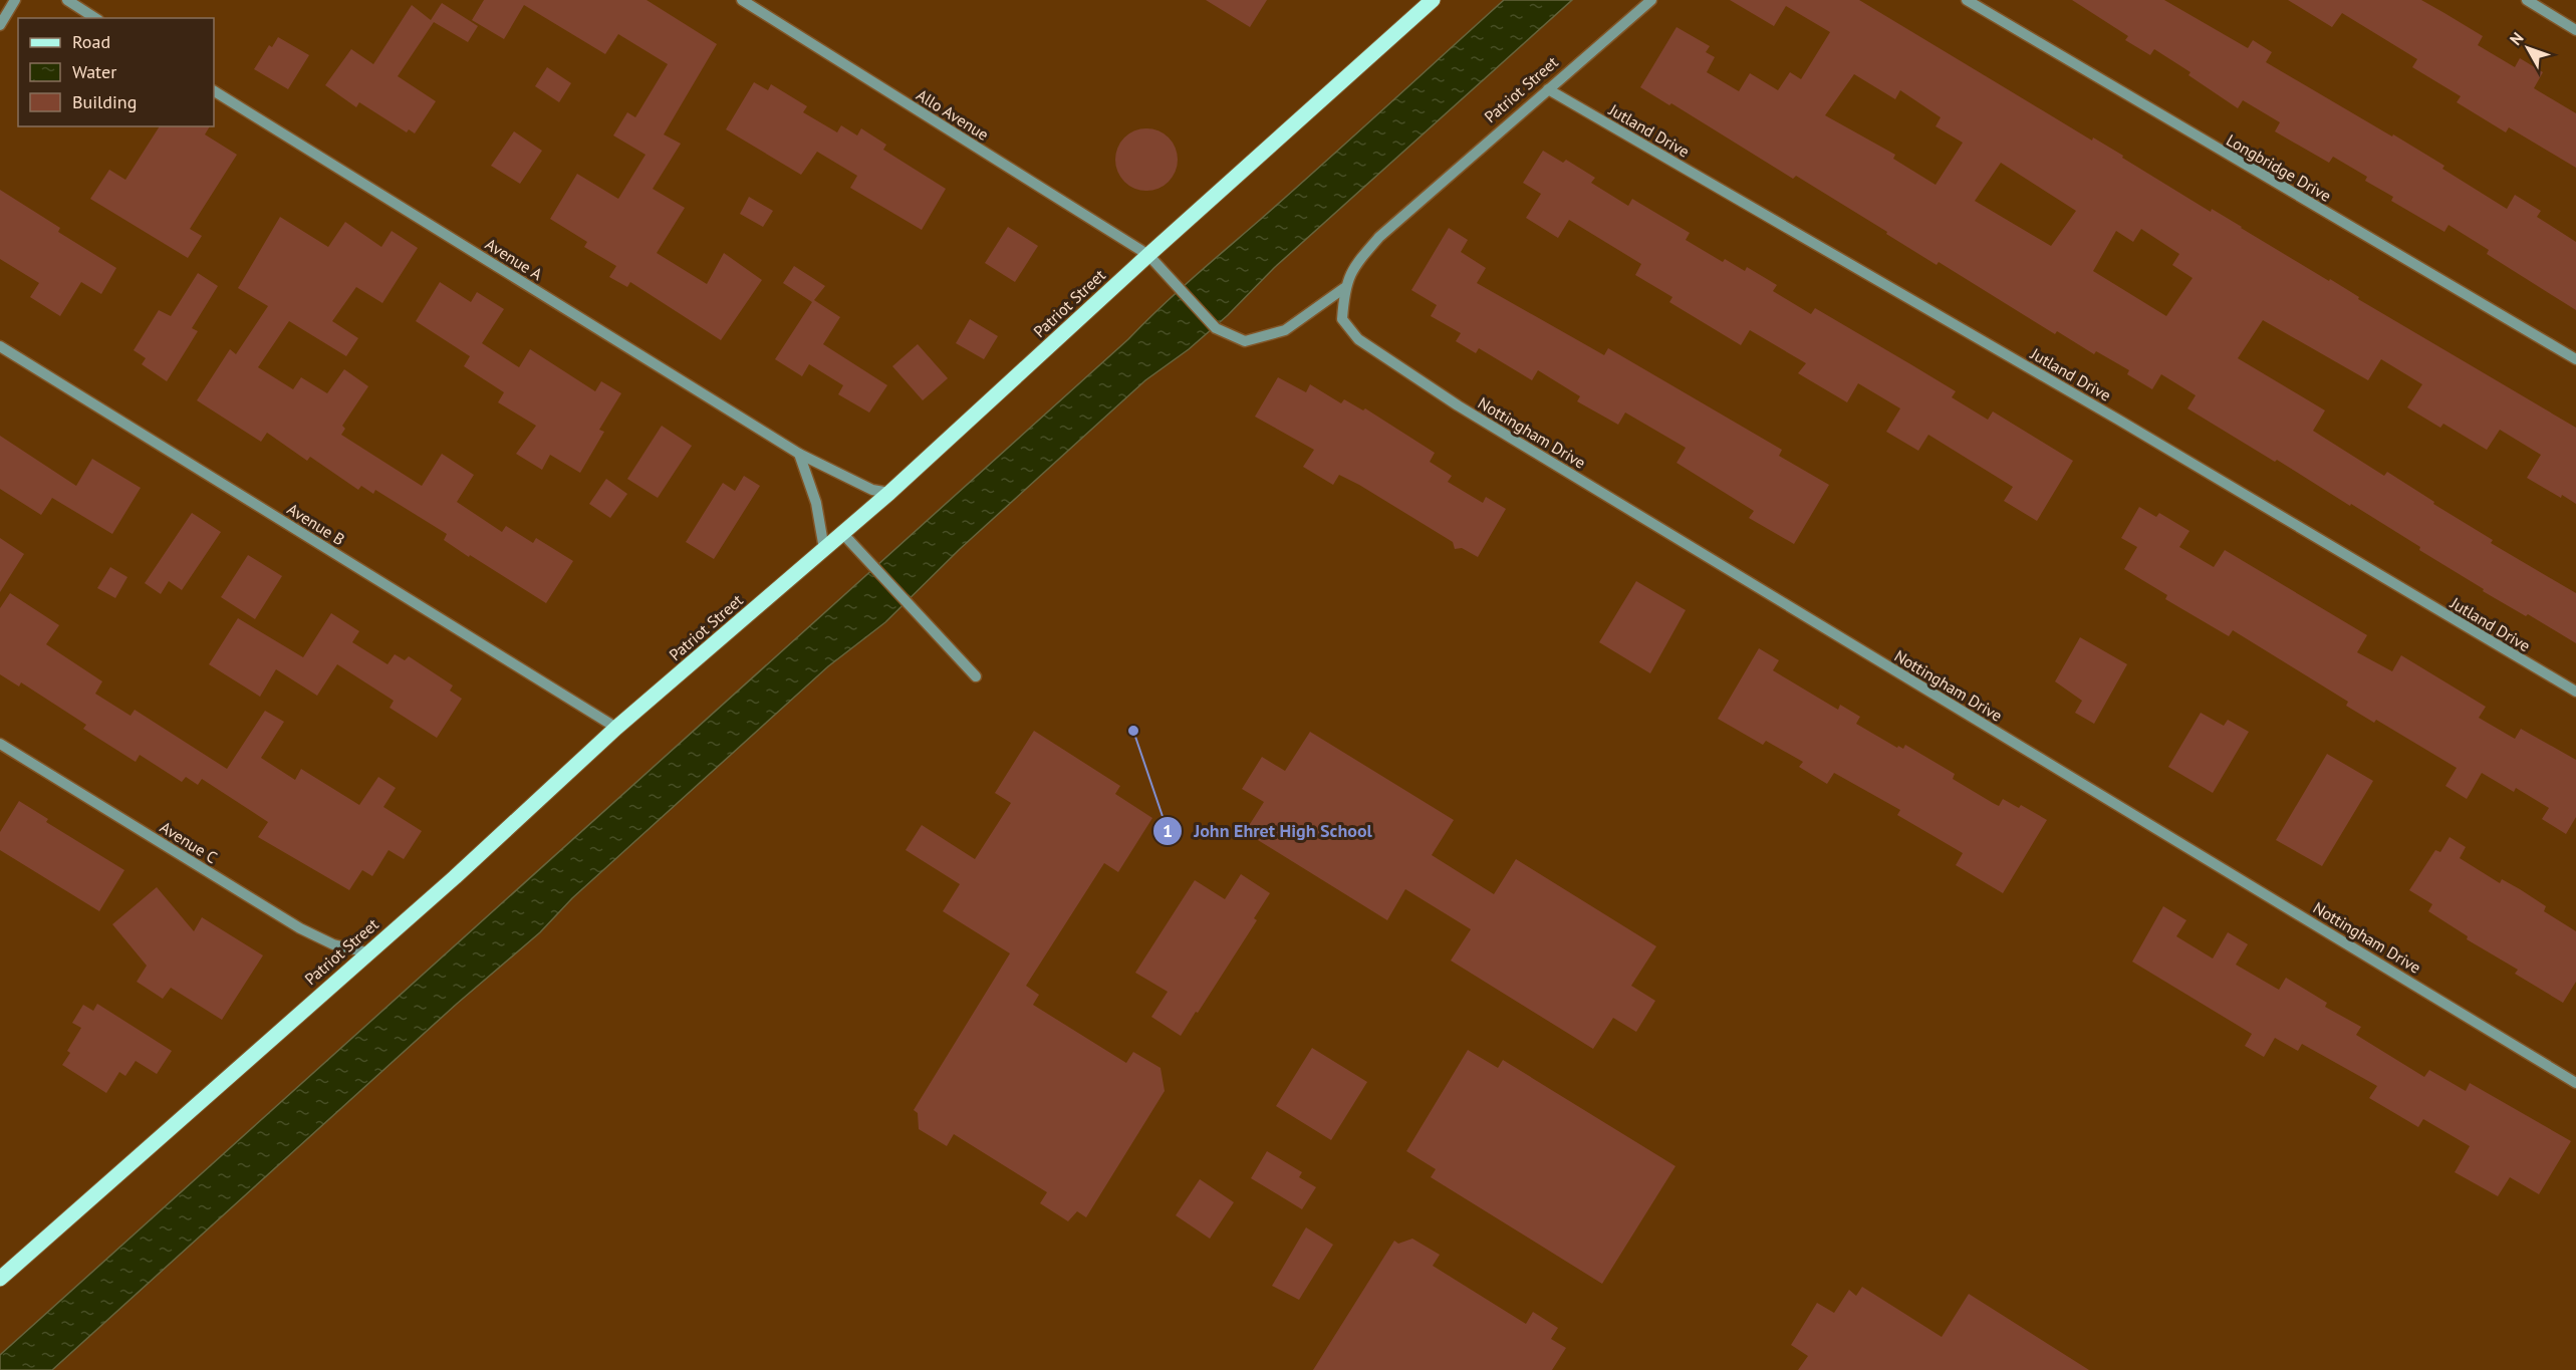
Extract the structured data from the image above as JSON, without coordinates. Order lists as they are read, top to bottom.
{
  "streets": {
    "main road": ["Patriot Street"],
    "street": [
      "Allo Avenue",
      "Jutland Drive",
      "Longbridge Drive",
      "Avenue A",
      "Nottingham Drive",
      "Avenue B",
      "Avenue C"
    ]
  },
  "crossings": [
    ["Patriot Street", "Allo Avenue"],
    ["Patriot Street", "Jutland Drive"],
    ["Patriot Street", "Avenue A"],
    ["Patriot Street", "Nottingham Drive"],
    ["Patriot Street", "Avenue B"],
    ["Patriot Street", "Avenue C"],
    ["Allo Avenue", "Nottingham Drive"]
  ],
  "places": ["John Ehret High School"],
  "legend": ["Road", "Water", "Building"],
  "north": "top left"
}
